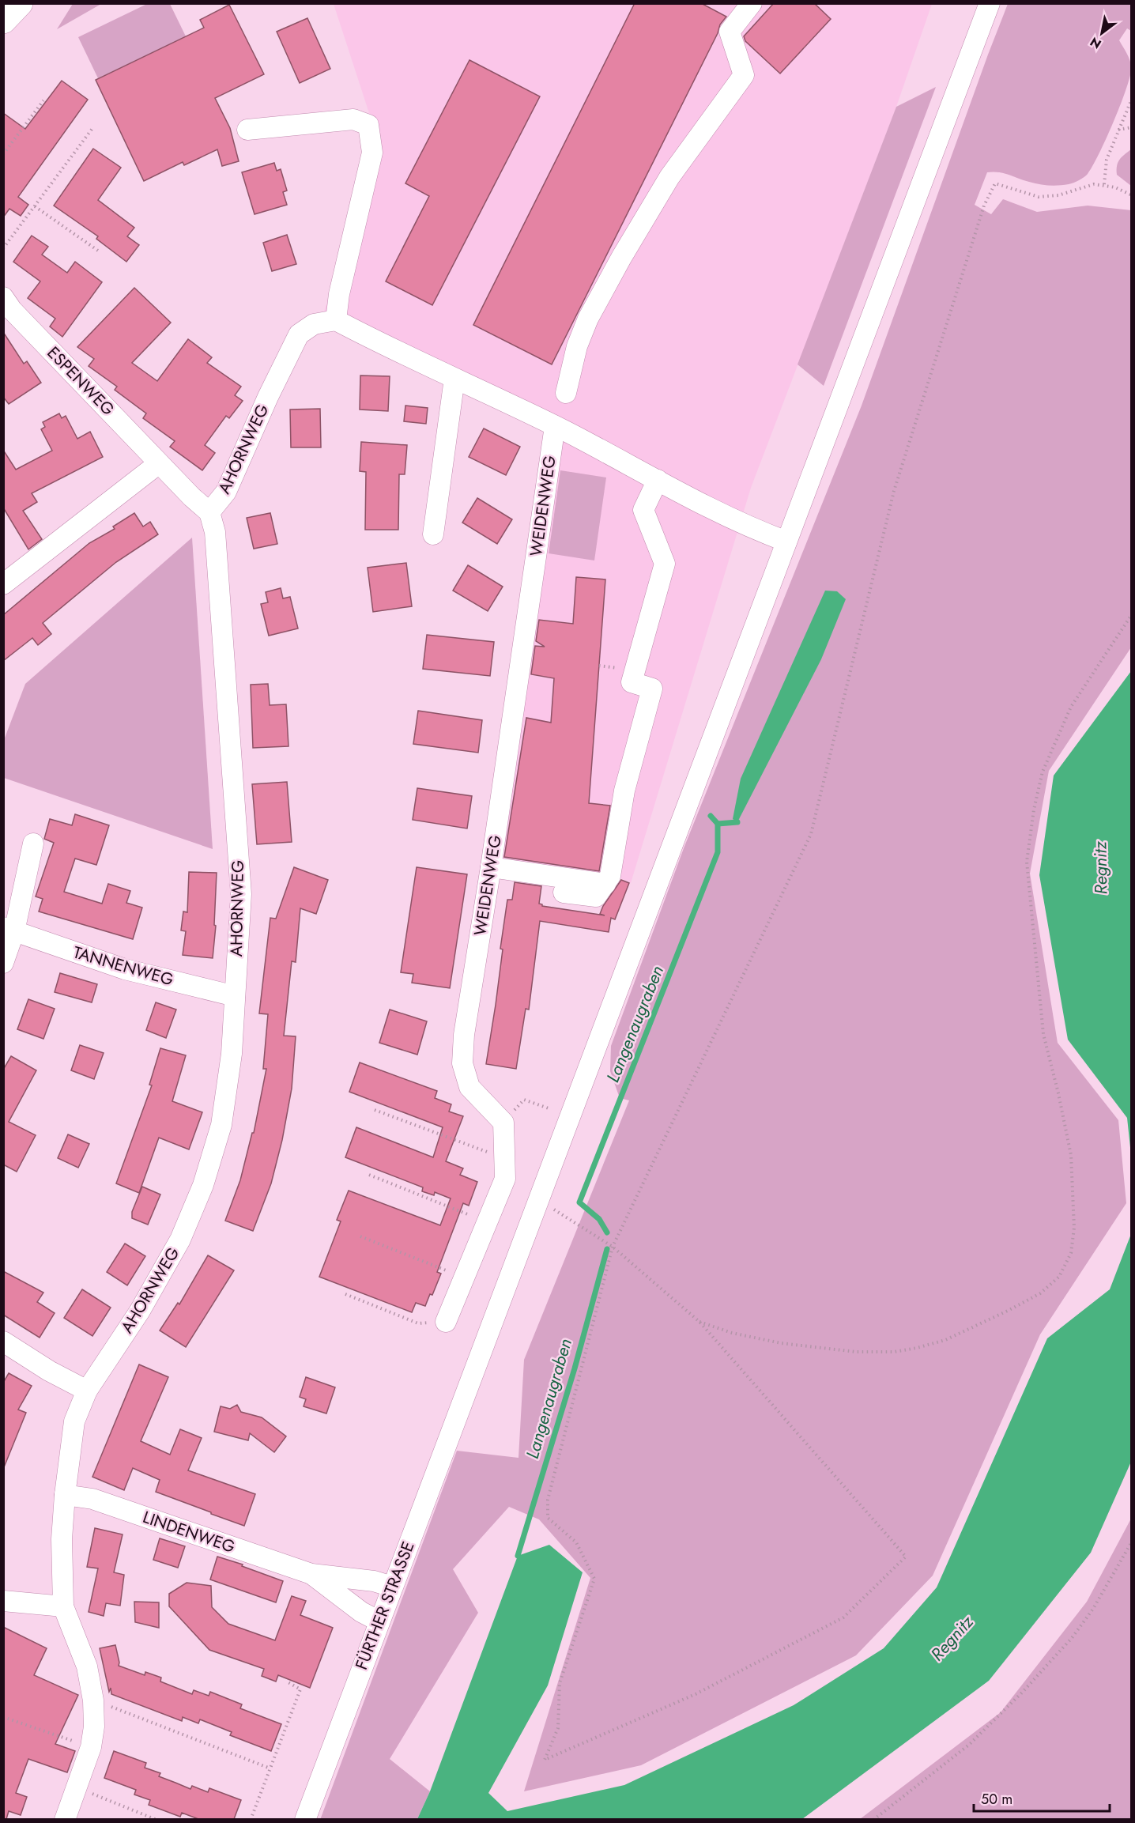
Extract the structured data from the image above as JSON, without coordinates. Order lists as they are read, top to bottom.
{
  "streets": {
    "street": [
      "ESPENWEG",
      "AHORNWEG",
      "WEIDENWEG",
      "TANNENWEG",
      "LINDENWEG",
      "FÜRTHER STRASSE"
    ]
  },
  "crossings": [
    ["ESPENWEG", "AHORNWEG"],
    ["AHORNWEG", "TANNENWEG"],
    ["AHORNWEG", "LINDENWEG"],
    ["LINDENWEG", "FÜRTHER STRASSE"]
  ],
  "water": ["Regnitz", "Langenaugraben"],
  "scale_bar": "50 m",
  "north": "bottom left"
}
